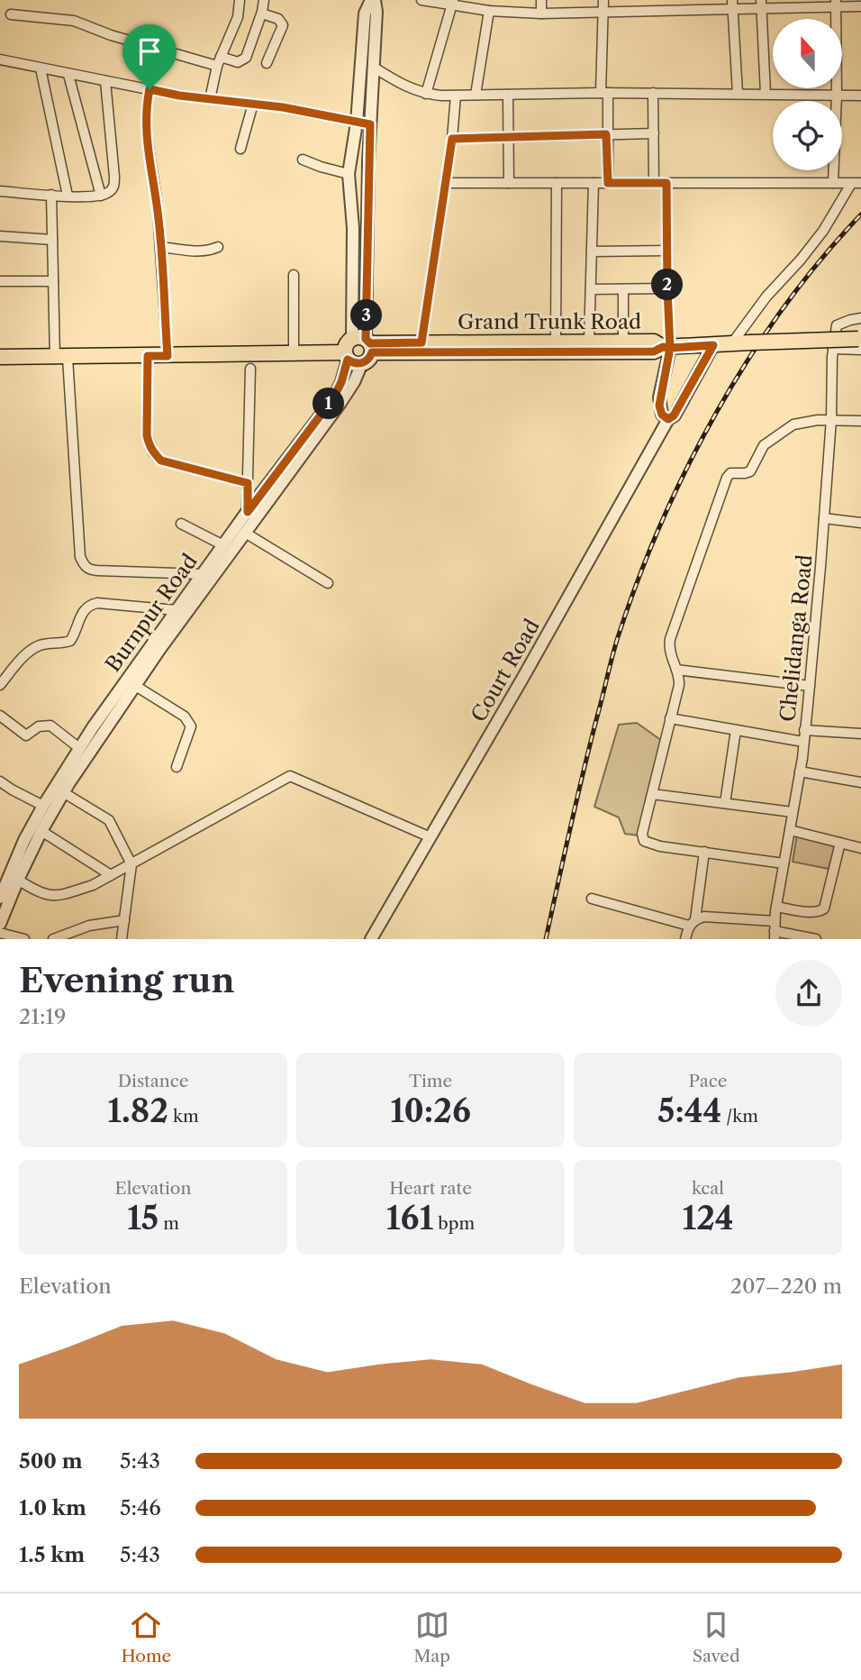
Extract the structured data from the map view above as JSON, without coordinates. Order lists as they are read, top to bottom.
{
  "streets": {
    "main road": ["Grand Trunk Road"],
    "street": ["Burnpur Road", "Chelidanga Road", "Court Road"]
  },
  "crossings": [
    ["Grand Trunk Road", "Burnpur Road"]
  ],
  "north": "top",
  "page": {
    "pins": ["2", "3", "1"],
    "heading": ["Evening run", "21:19"],
    "stats": [
      ["Distance", "1.82 km"],
      ["Time", "10:26"],
      ["Pace", "5:44 /km"],
      ["Elevation", "15 m"],
      ["Heart rate", "161 bpm"],
      ["kcal", "124"]
    ],
    "chart": ["Elevation", "207–220 m"],
    "list": [
      {
        "name": "500 m",
        "note": "5:43"
      },
      {
        "name": "1.0 km",
        "note": "5:46"
      },
      {
        "name": "1.5 km",
        "note": "5:43"
      }
    ],
    "tabs": ["Home", "Map", "Saved"]
  }
}
